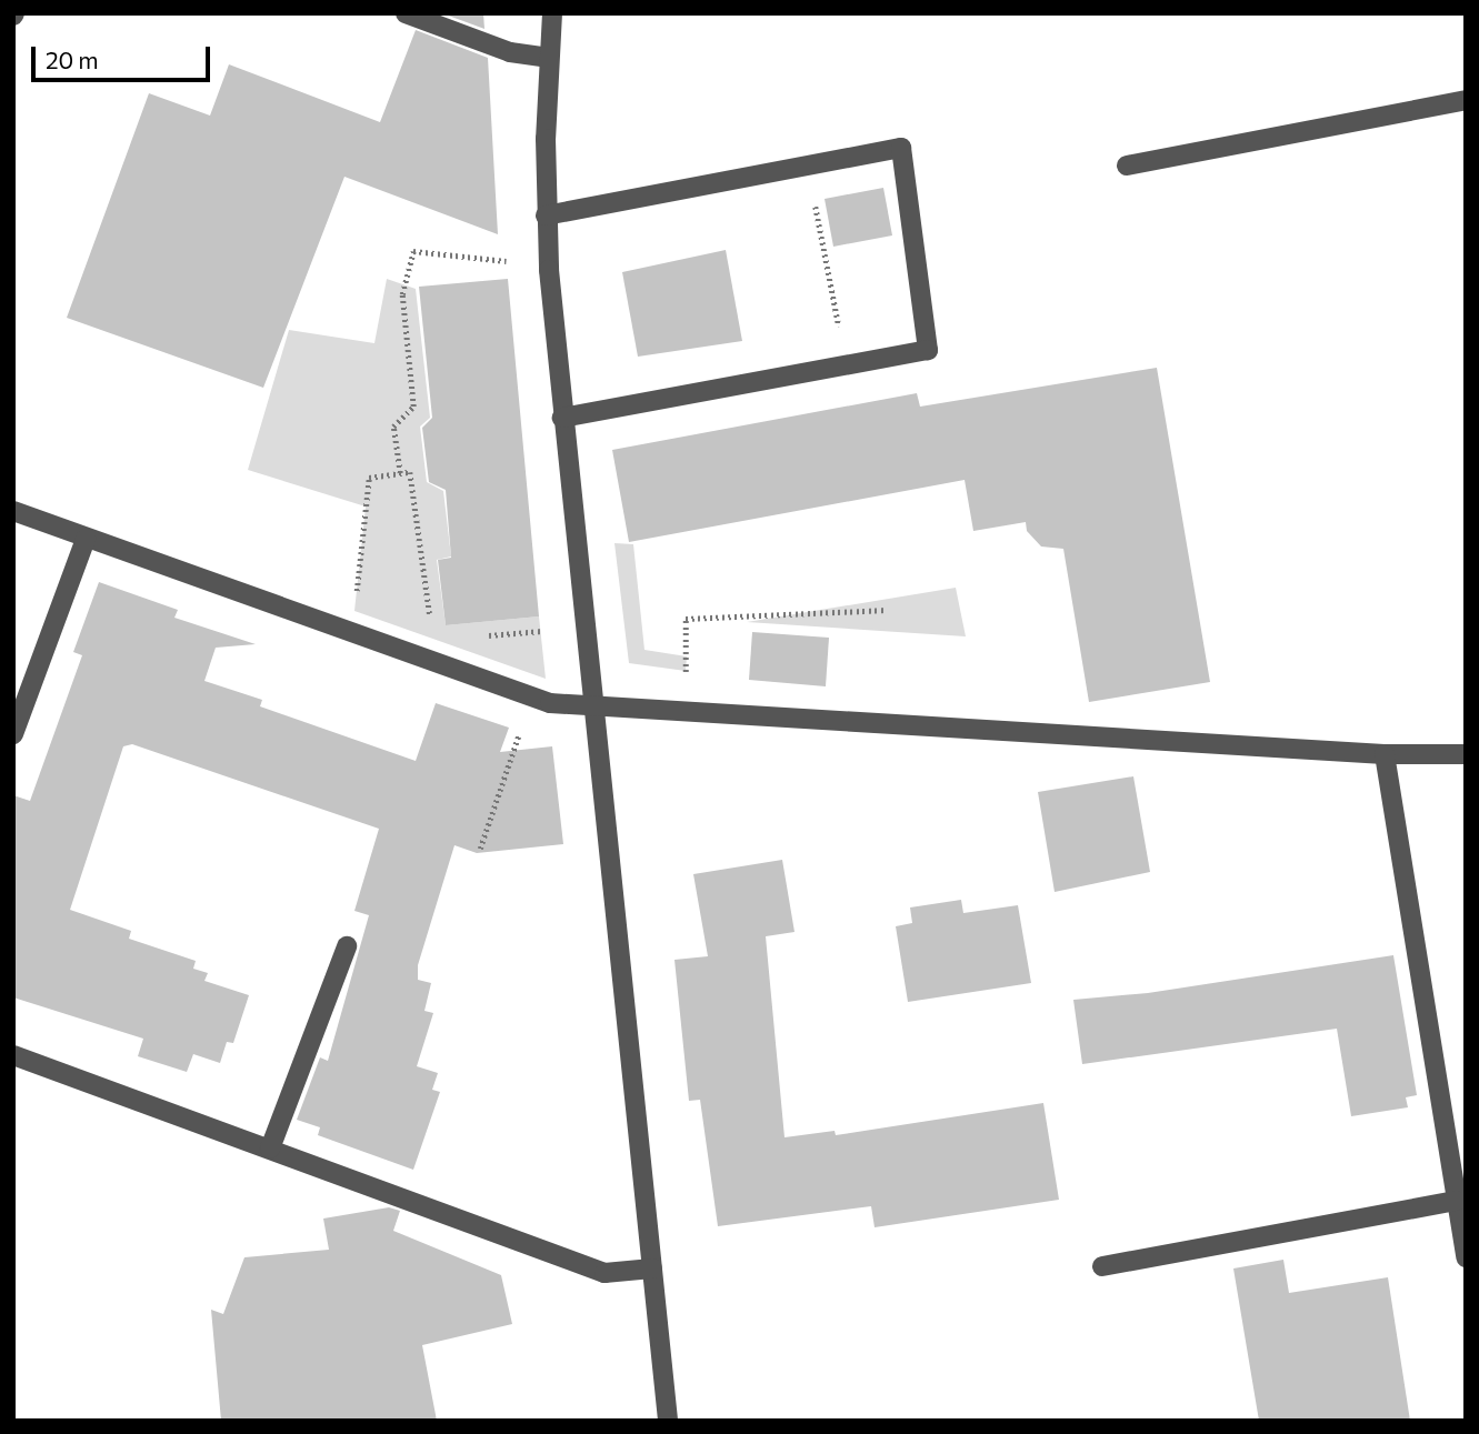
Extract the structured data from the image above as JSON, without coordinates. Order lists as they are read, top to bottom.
{
  "scale_bar": "20 m"
}
